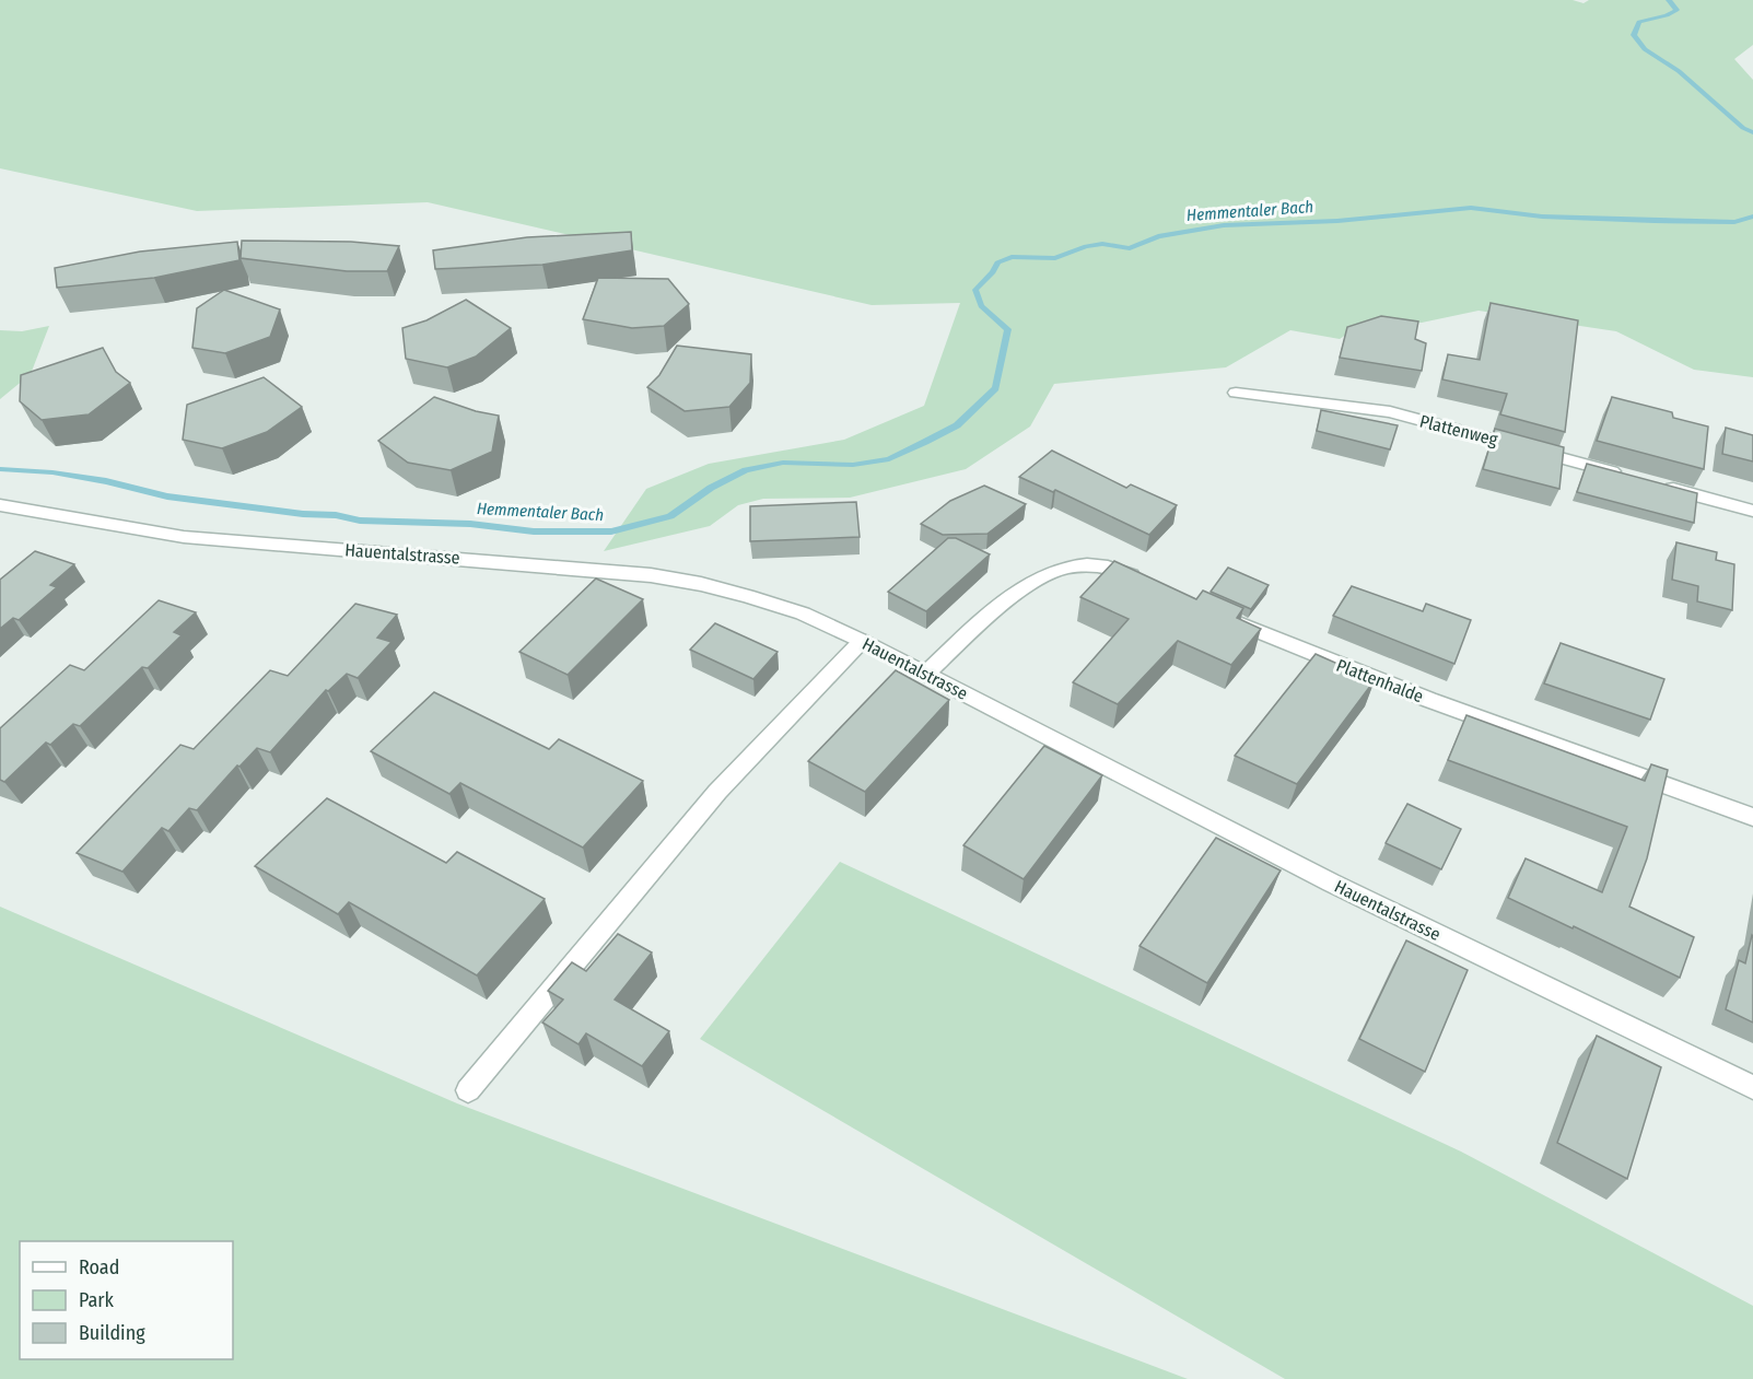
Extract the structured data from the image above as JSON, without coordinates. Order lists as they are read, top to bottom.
{
  "streets": {
    "street": ["Plattenweg", "Hauentalstrasse", "Plattenhalde"]
  },
  "water": ["Hemmentaler Bach"],
  "legend": ["Road", "Park", "Building"]
}
